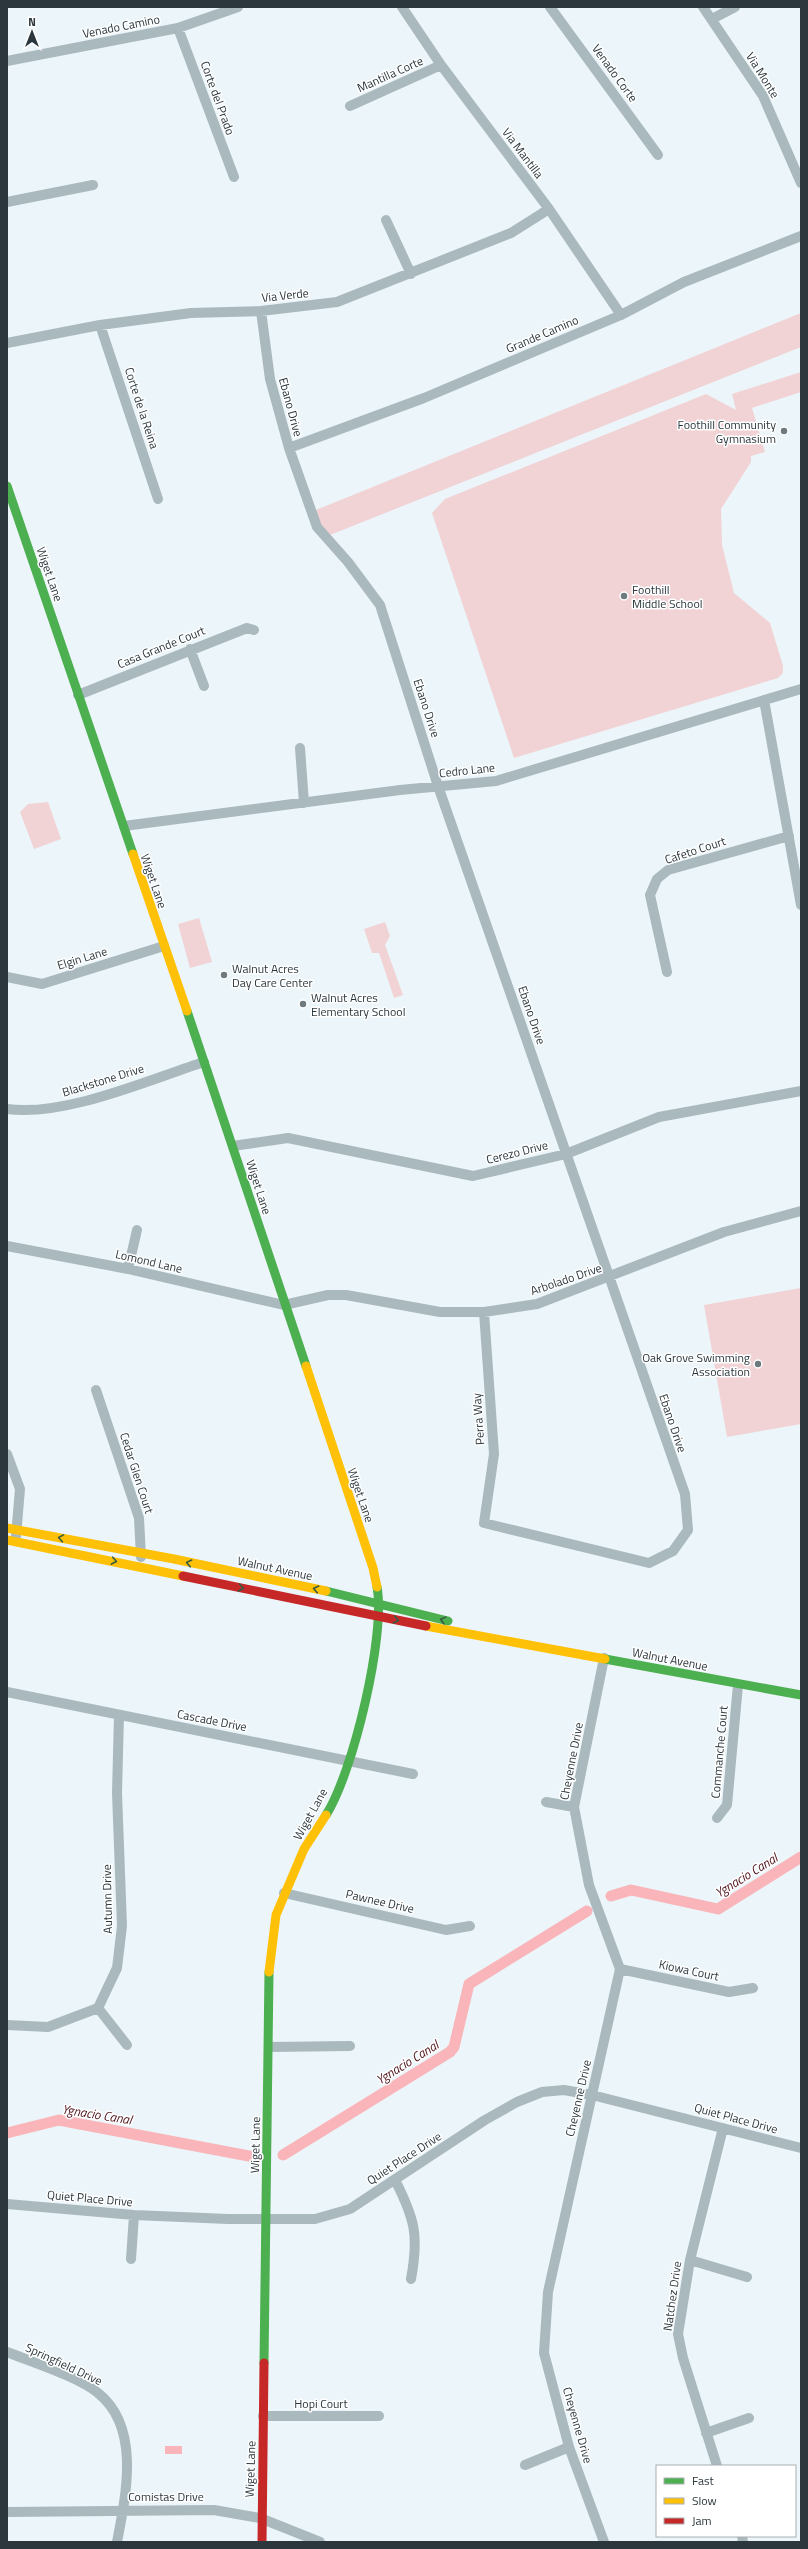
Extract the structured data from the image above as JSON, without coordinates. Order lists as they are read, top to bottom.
{
  "streets": {
    "street": [
      "Venado Camino",
      "Venado Corte",
      "Mantilla Corte",
      "Via Monte",
      "Corte del Prado",
      "Via Mantilla",
      "Via Verde",
      "Grande Camino",
      "Ebano Drive",
      "Corte de la Reina",
      "Wiget Lane",
      "Casa Grande Court",
      "Cedro Lane",
      "Cafeto Court",
      "Elgin Lane",
      "Blackstone Drive",
      "Cerezo Drive",
      "Lomond Lane",
      "Arbolado Drive",
      "Perra Way",
      "Cedar Glen Court",
      "Walnut Avenue",
      "Cascade Drive",
      "Commanche Court",
      "Cheyenne Drive",
      "Autumn Drive",
      "Pawnee Drive",
      "Kiowa Court",
      "Quiet Place Drive",
      "Natchez Drive",
      "Springfield Drive",
      "Hopi Court",
      "Comistas Drive"
    ]
  },
  "crossings": [
    ["Venado Camino", "Corte del Prado"],
    ["Mantilla Corte", "Via Mantilla"],
    ["Via Mantilla", "Via Verde"],
    ["Via Mantilla", "Grande Camino"],
    ["Via Verde", "Ebano Drive"],
    ["Via Verde", "Corte de la Reina"],
    ["Grande Camino", "Ebano Drive"],
    ["Ebano Drive", "Cedro Lane"],
    ["Ebano Drive", "Cerezo Drive"],
    ["Ebano Drive", "Arbolado Drive"],
    ["Ebano Drive", "Perra Way"],
    ["Wiget Lane", "Casa Grande Court"],
    ["Wiget Lane", "Cedro Lane"],
    ["Wiget Lane", "Elgin Lane"],
    ["Wiget Lane", "Blackstone Drive"],
    ["Wiget Lane", "Cerezo Drive"],
    ["Wiget Lane", "Lomond Lane"],
    ["Wiget Lane", "Arbolado Drive"],
    ["Wiget Lane", "Walnut Avenue"],
    ["Wiget Lane", "Cascade Drive"],
    ["Wiget Lane", "Pawnee Drive"],
    ["Wiget Lane", "Quiet Place Drive"],
    ["Wiget Lane", "Hopi Court"],
    ["Wiget Lane", "Comistas Drive"],
    ["Lomond Lane", "Arbolado Drive"],
    ["Arbolado Drive", "Perra Way"],
    ["Cedar Glen Court", "Walnut Avenue"],
    ["Walnut Avenue", "Commanche Court"],
    ["Walnut Avenue", "Cheyenne Drive"],
    ["Cascade Drive", "Autumn Drive"],
    ["Cheyenne Drive", "Kiowa Court"],
    ["Cheyenne Drive", "Quiet Place Drive"],
    ["Quiet Place Drive", "Natchez Drive"],
    ["Springfield Drive", "Comistas Drive"]
  ],
  "water": ["Ygnacio Canal"],
  "places": [
    "Foothill Community Gymnasium",
    "Foothill Middle School",
    "Walnut Acres Day Care Center",
    "Walnut Acres Elementary School",
    "Oak Grove Swimming Association"
  ],
  "legend": ["Fast", "Slow", "Jam"],
  "north": "top"
}
